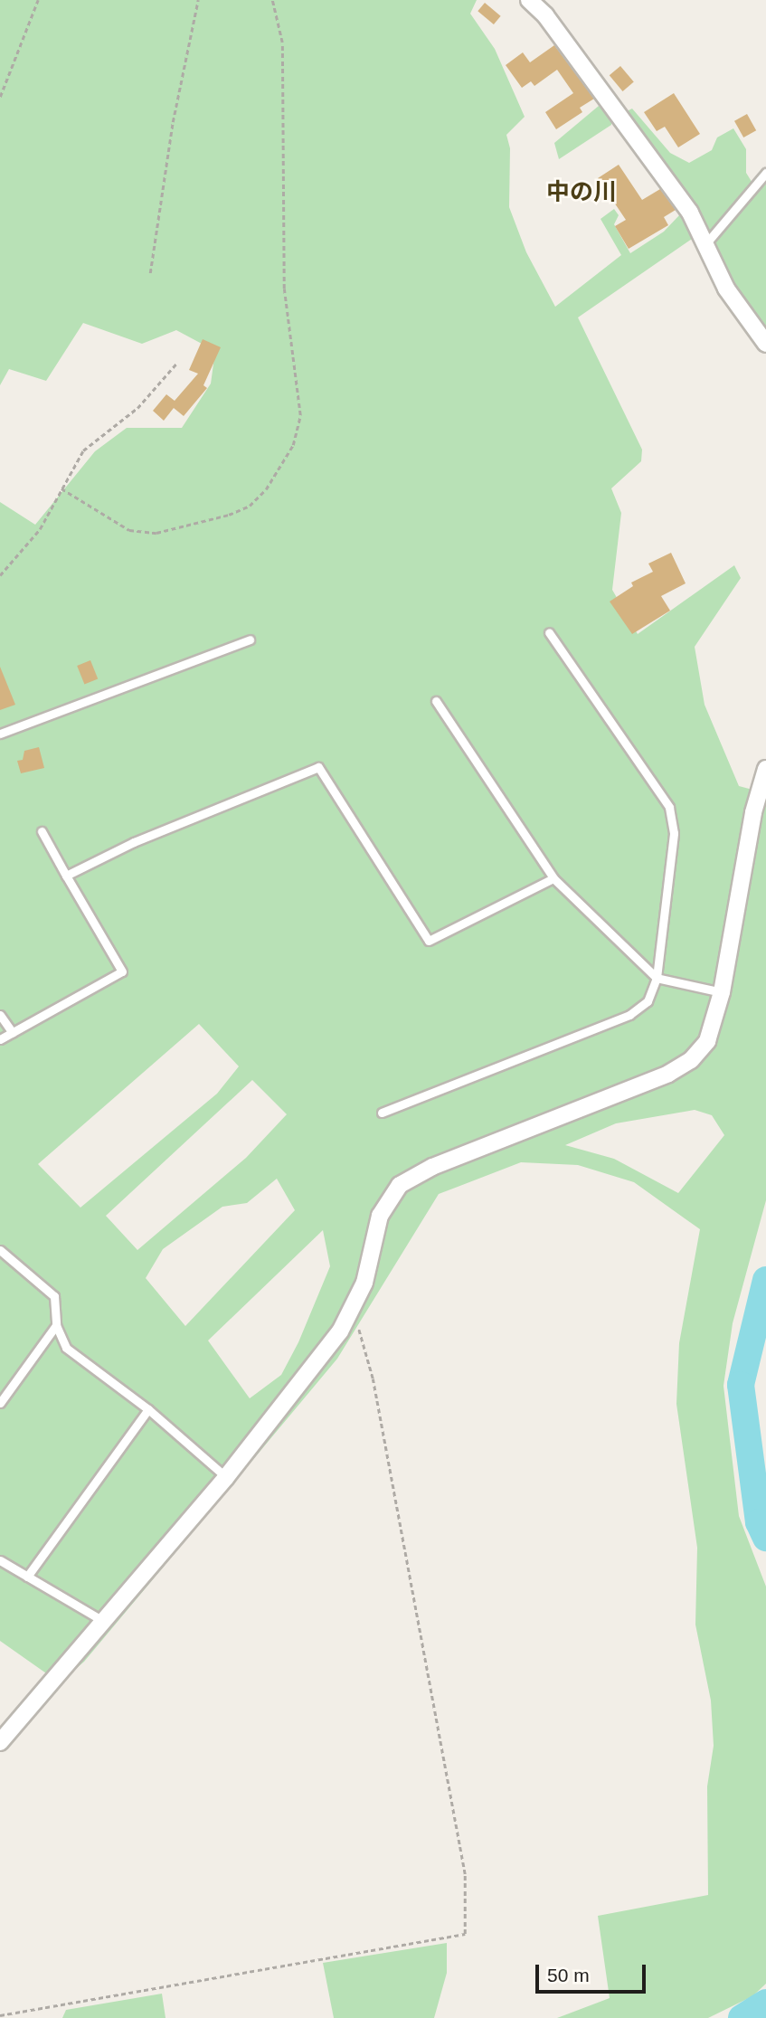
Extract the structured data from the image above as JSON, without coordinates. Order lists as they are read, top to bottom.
{
  "districts": ["中の川"],
  "scale_bar": "50 m"
}
